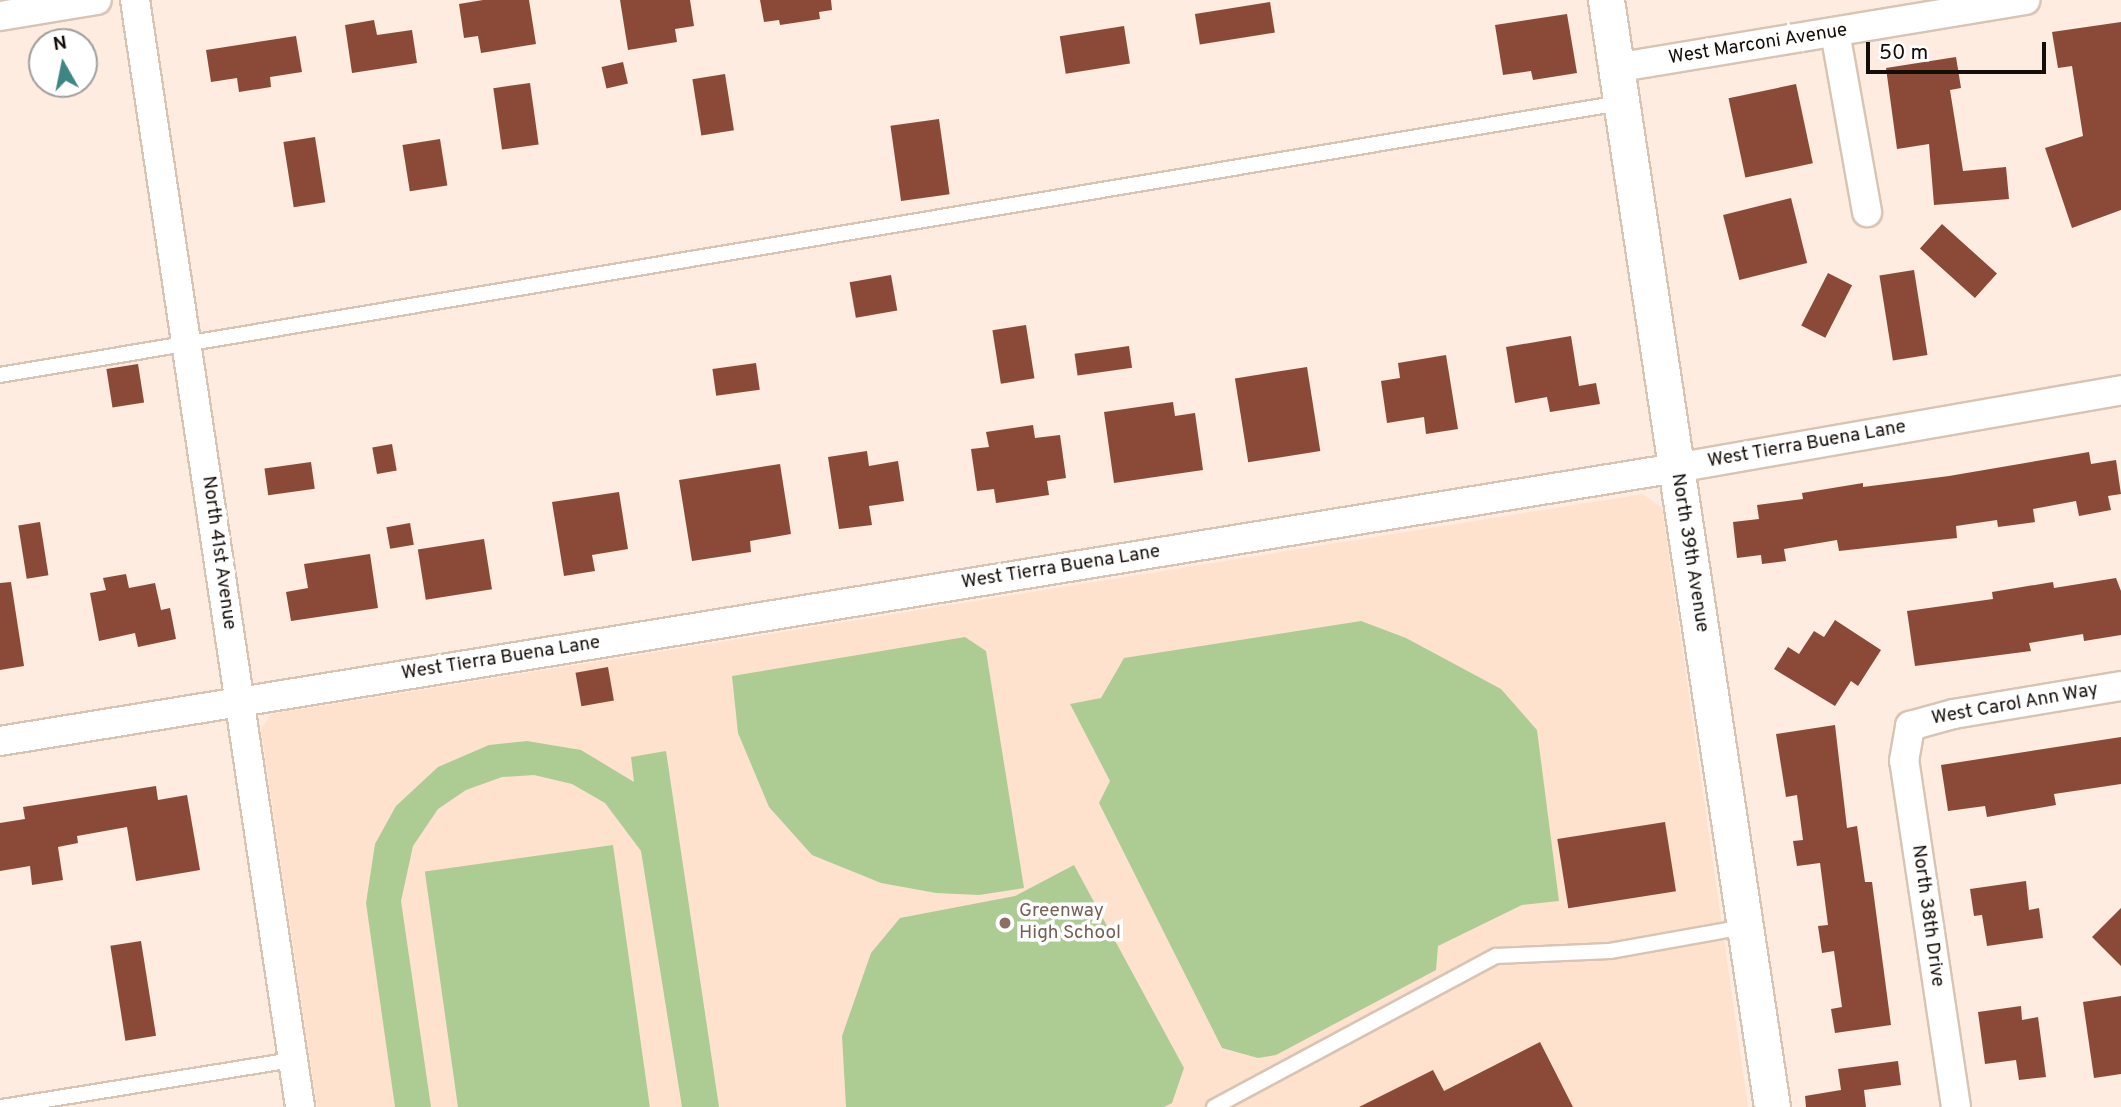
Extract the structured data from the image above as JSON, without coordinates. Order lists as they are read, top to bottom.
{
  "streets": {
    "street": [
      "West Marconi Avenue",
      "West Tierra Buena Lane",
      "North 41st Avenue",
      "North 39th Avenue",
      "West Carol Ann Way",
      "North 38th Drive"
    ]
  },
  "crossings": [
    ["West Marconi Avenue", "North 39th Avenue"],
    ["West Tierra Buena Lane", "North 41st Avenue"],
    ["West Tierra Buena Lane", "North 39th Avenue"],
    ["West Carol Ann Way", "North 38th Drive"]
  ],
  "places": ["Greenway High School"],
  "scale_bar": "50 m",
  "north": "top"
}
